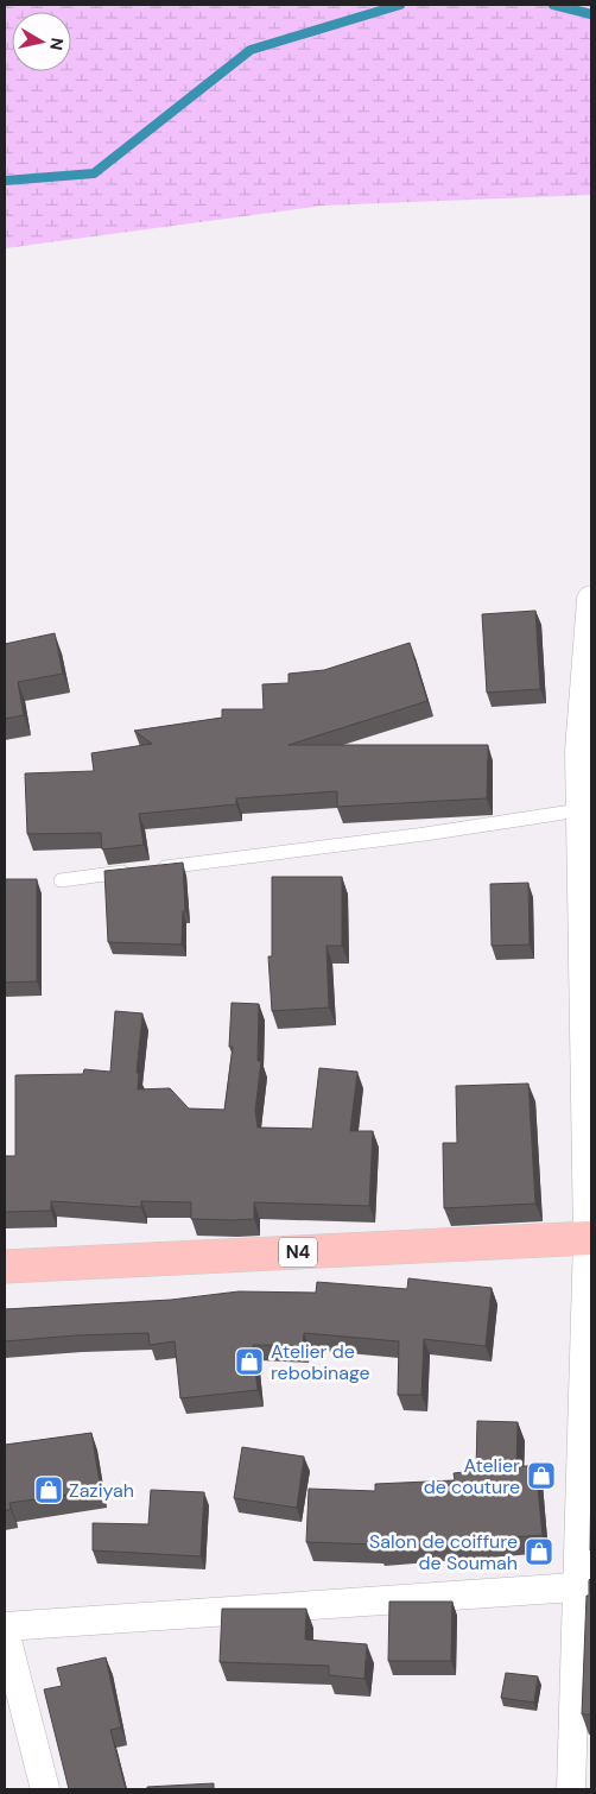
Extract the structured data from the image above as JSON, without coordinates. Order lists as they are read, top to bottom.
{
  "streets": {
    "highway": ["N4"]
  },
  "places": {
    "shop": [
      "Atelier de rebobinage",
      "Atelier de couture",
      "Zaziyah",
      "Salon de coiffure de Soumah"
    ]
  },
  "north": "right"
}
